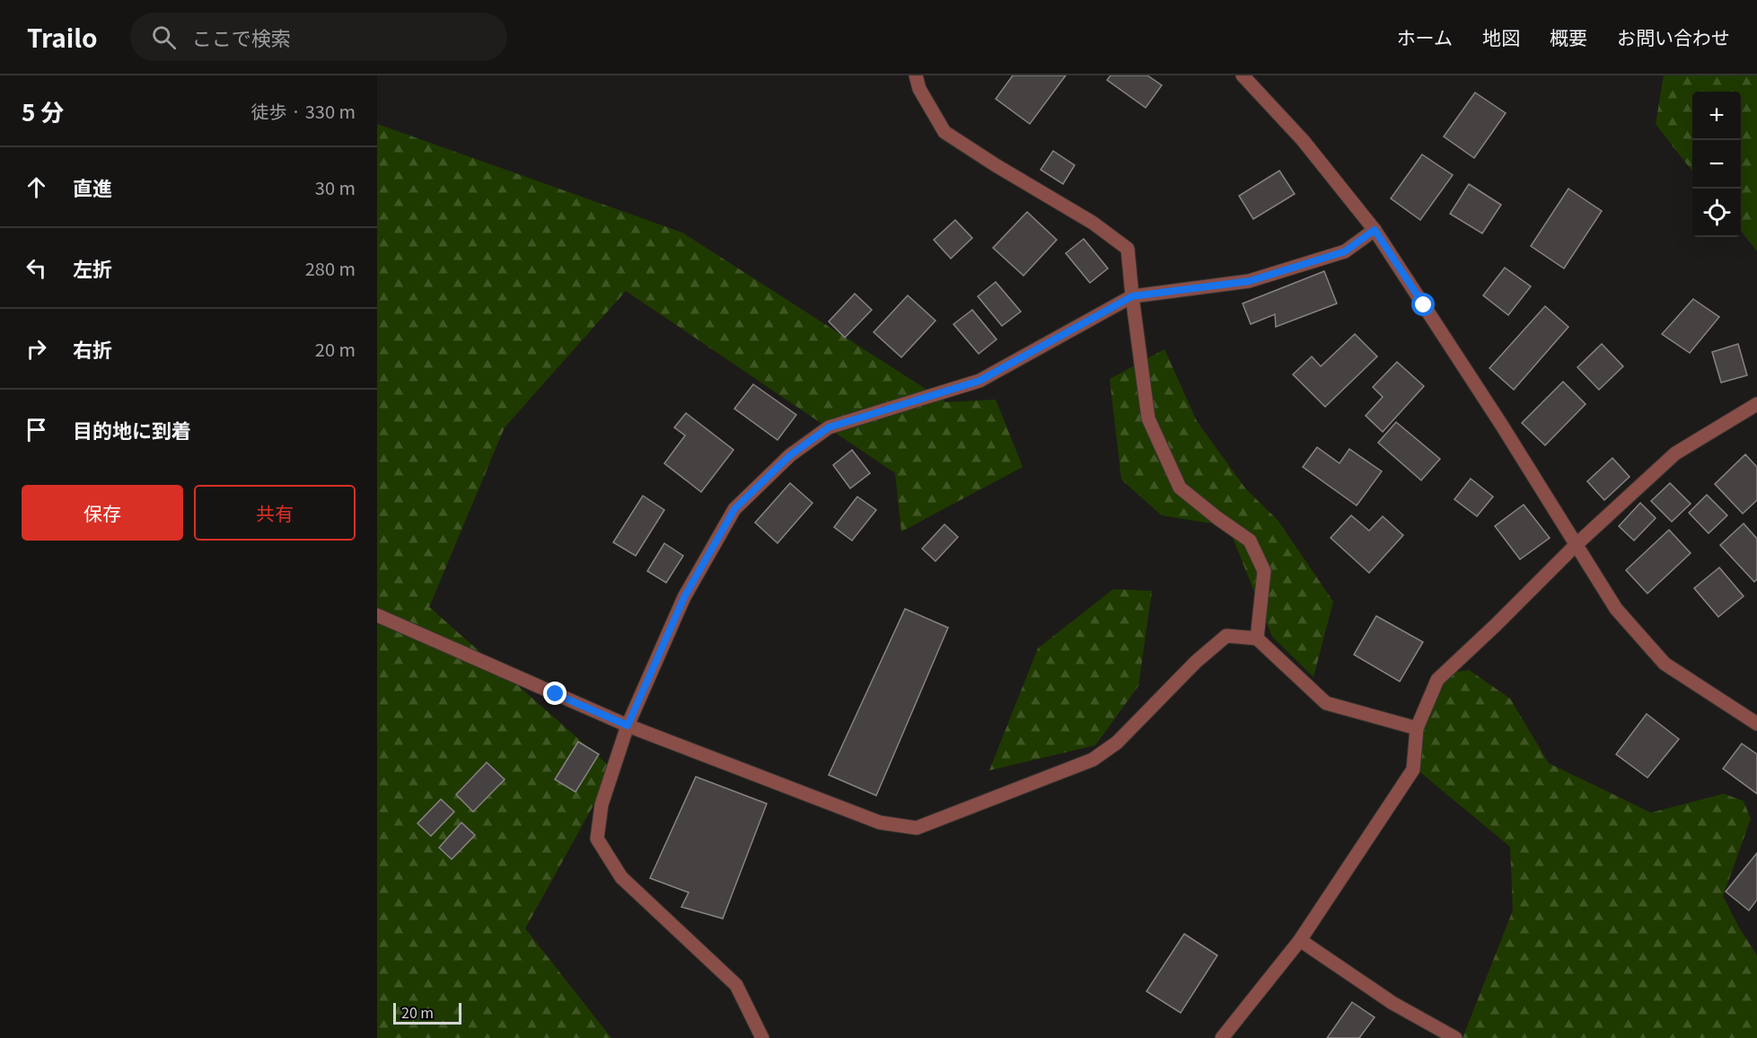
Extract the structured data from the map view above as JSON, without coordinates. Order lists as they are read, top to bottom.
{
  "scale_bar": "20 m",
  "page": {
    "header": "Trailo",
    "search": "ここで検索",
    "nav": [
      "ホーム",
      "地図",
      "概要",
      "お問い合わせ"
    ],
    "heading": ["5 分", "徒歩 · 330 m"],
    "map_buttons": ["+", "−"],
    "list": [
      ["直進", "30 m"],
      ["左折", "280 m"],
      ["右折", "20 m"],
      "目的地に到着"
    ],
    "buttons": ["保存", "共有"],
    "scale": "20 m"
  }
}
